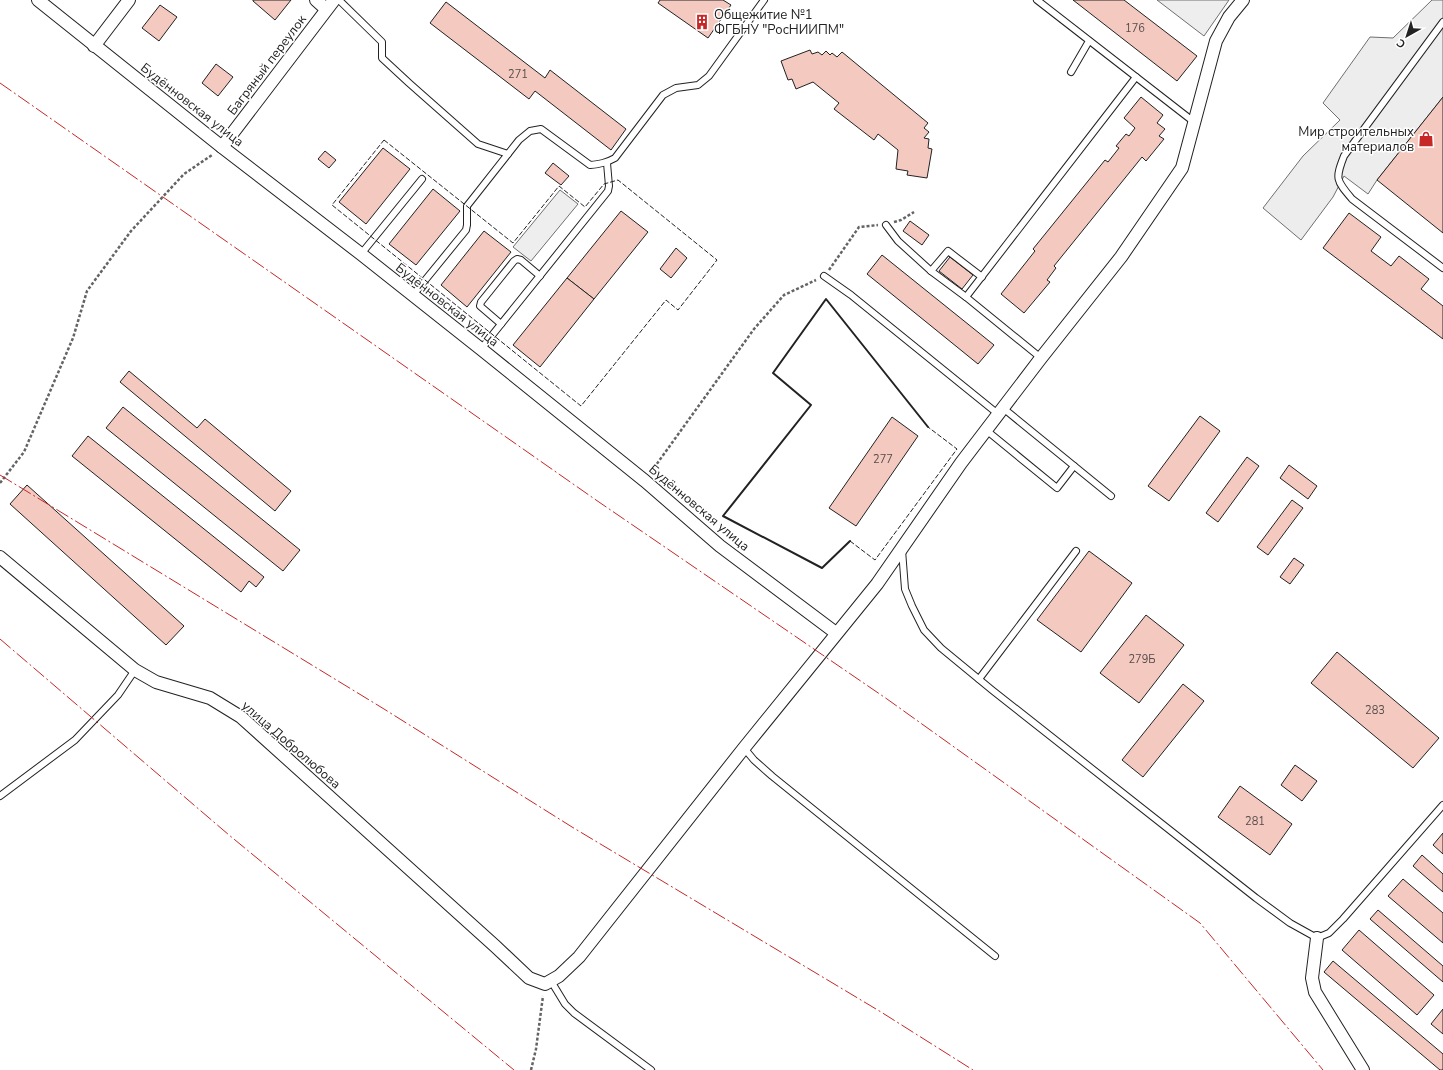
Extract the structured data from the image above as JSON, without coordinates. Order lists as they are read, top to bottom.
{
  "streets": {
    "street": ["Багряный переулок", "Будённовская улица", "улица Добролюбова"]
  },
  "crossings": [
    ["Багряный переулок", "Будённовская улица"]
  ],
  "places": {
    "building": ["Общежитие №1 ФГБНУ \"РосНИИПМ\""],
    "shop": ["Мир строительных материалов"]
  },
  "house_numbers": [
    "176",
    "271",
    "277",
    "279Б",
    "283",
    "281"
  ],
  "north": "bottom left"
}
